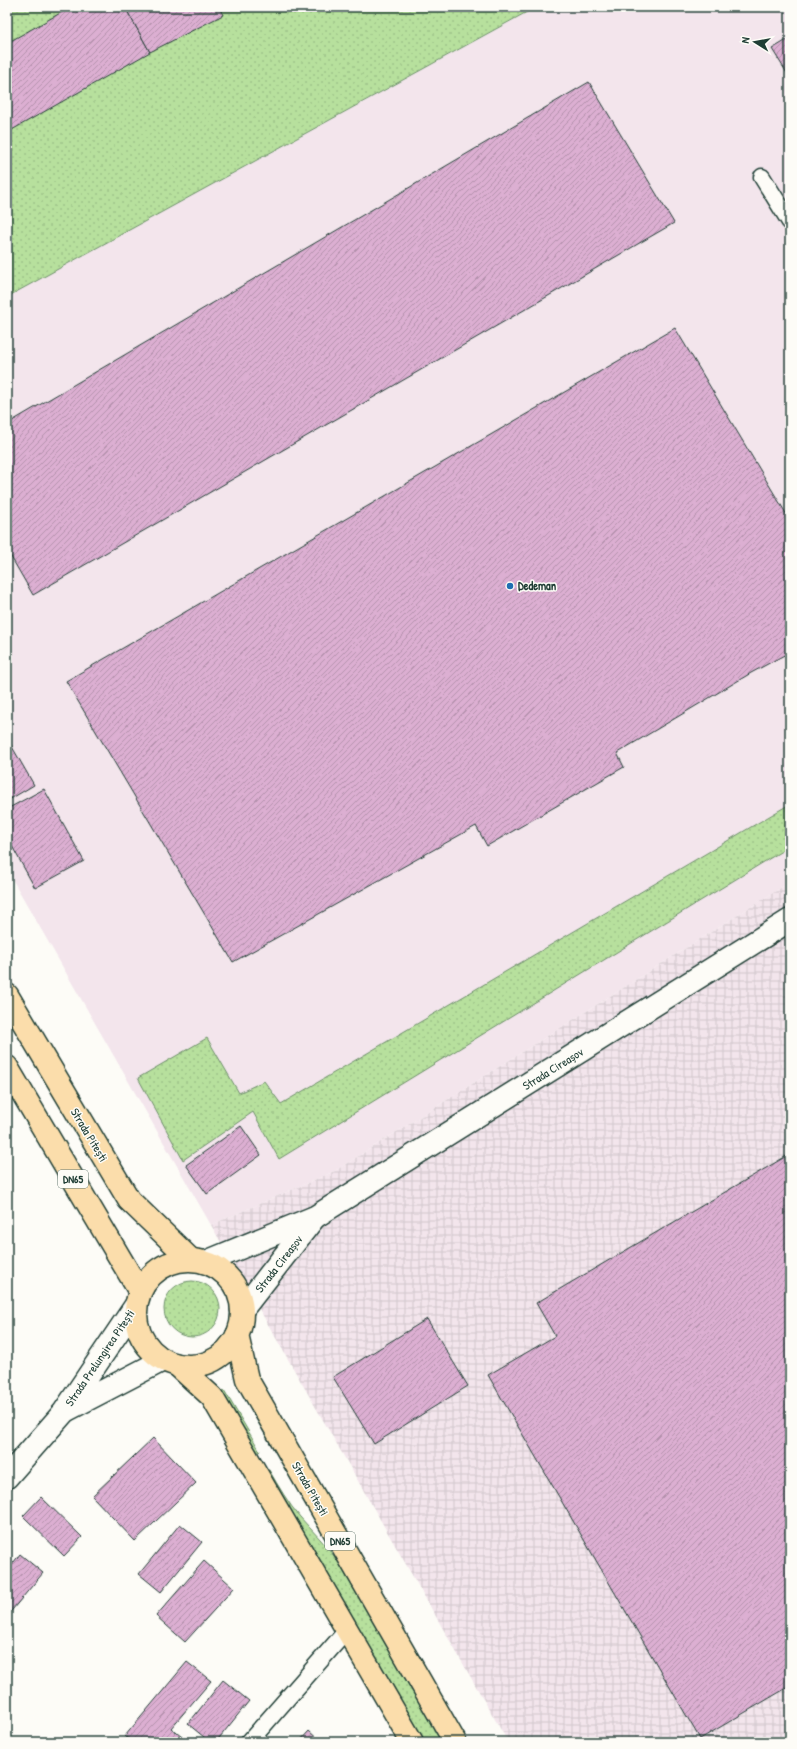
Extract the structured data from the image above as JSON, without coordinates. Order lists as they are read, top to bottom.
{
  "streets": {
    "main road": [
      "Strada Cireașov",
      "Strada Pitești",
      "DN65",
      "Strada Prelungirea Pitești"
    ]
  },
  "crossings": [
    ["Strada Cireașov", "Strada Pitești"],
    ["Strada Cireașov", "DN65"],
    ["Strada Cireașov", "Strada Prelungirea Pitești"],
    ["Strada Pitești", "DN65"],
    ["Strada Pitești", "Strada Prelungirea Pitești"],
    ["DN65", "Strada Prelungirea Pitești"]
  ],
  "places": ["Dedeman"],
  "north": "left"
}
